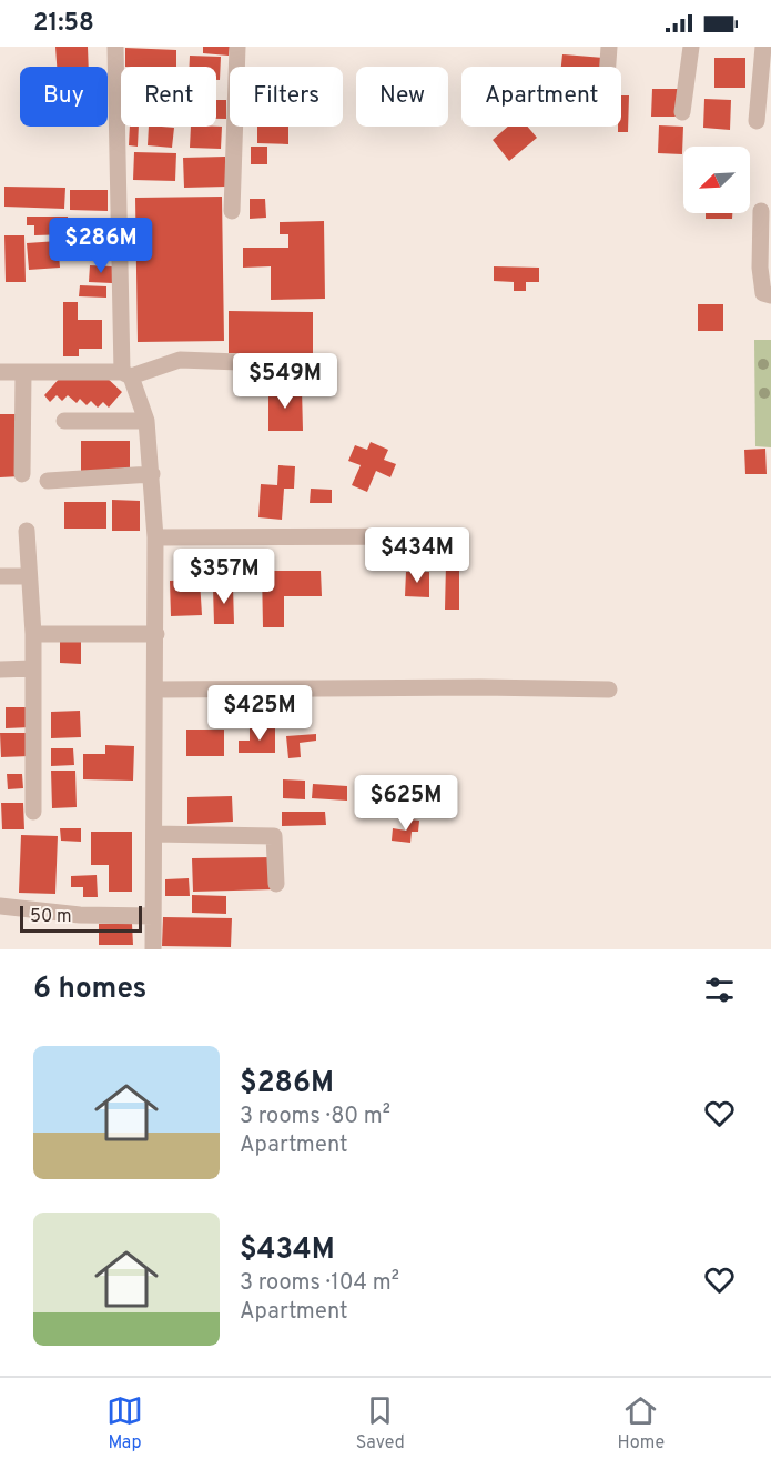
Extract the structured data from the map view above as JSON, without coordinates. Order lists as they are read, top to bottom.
{
  "scale_bar": "50 m",
  "north": "bottom left",
  "page": {
    "status": "21:58",
    "chip": [
      "Buy",
      "Rent",
      "Filters",
      "New",
      "Apartment"
    ],
    "price": [
      "$286M",
      "$549M",
      "$434M",
      "$357M",
      "$425M",
      "$625M"
    ],
    "scale": "50 m",
    "heading": "6 homes",
    "list": [
      {
        "name": "$286M",
        "note": "3 rooms · 80 m² · Apartment"
      },
      {
        "name": "$434M",
        "note": "3 rooms · 104 m² · Apartment"
      }
    ],
    "tabs": ["Map", "Saved", "Home"]
  }
}
